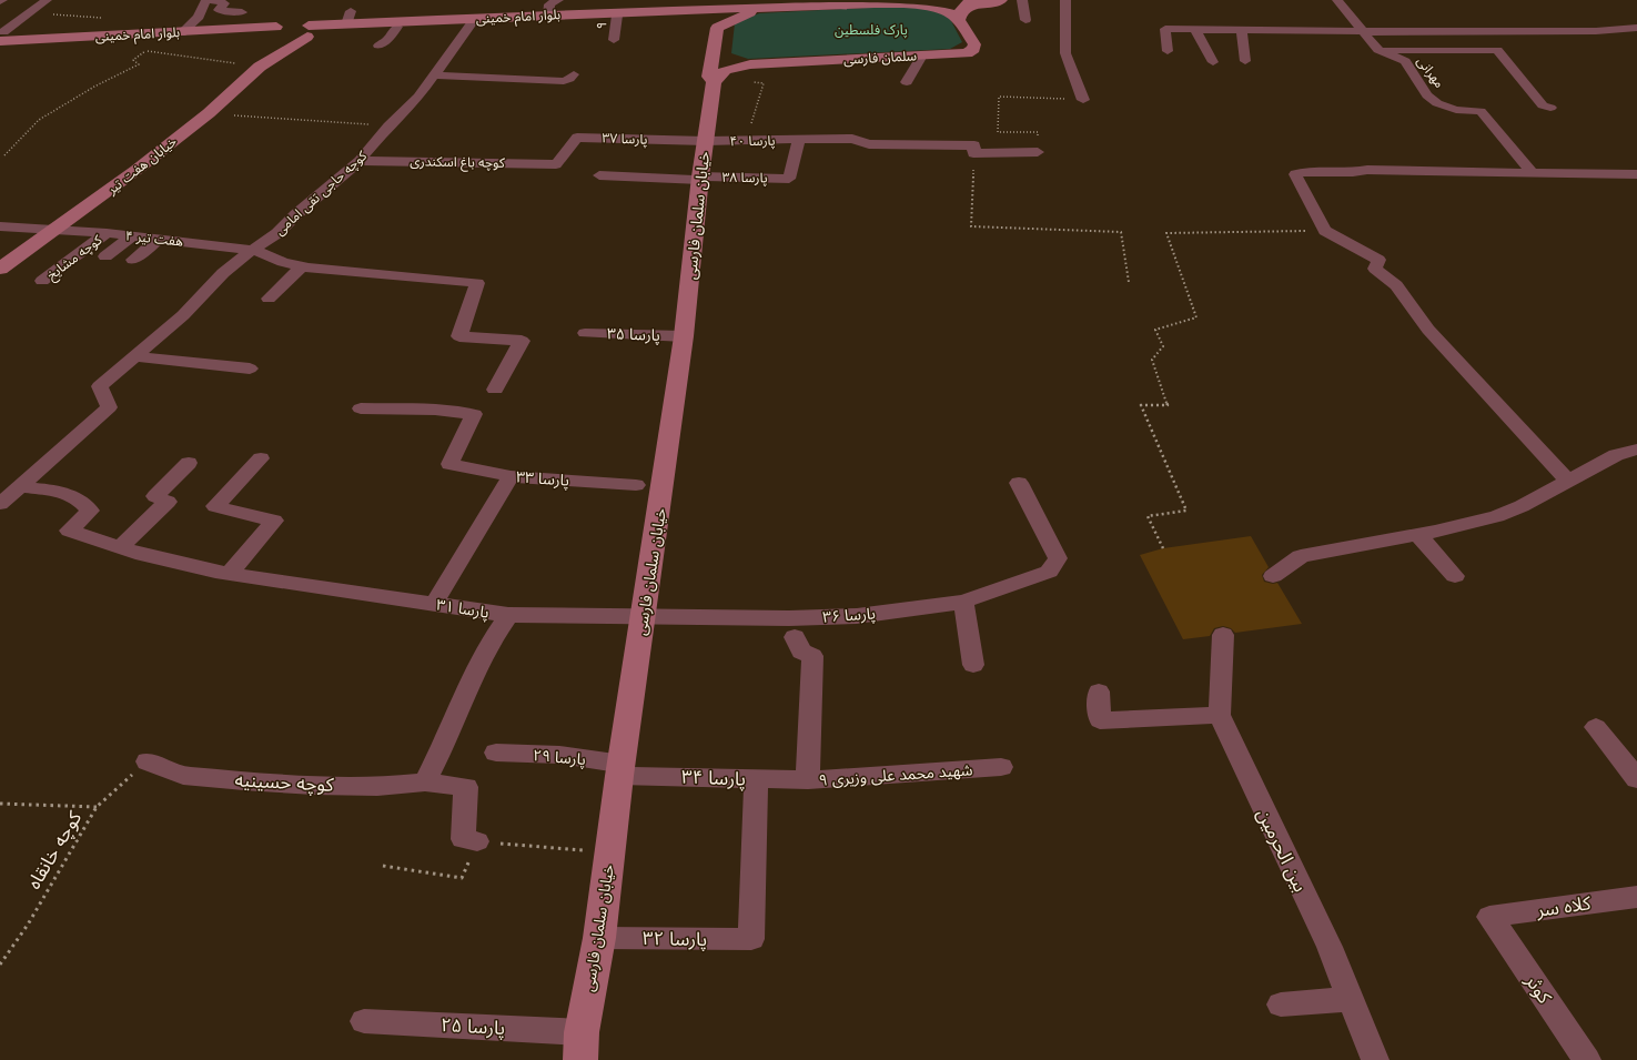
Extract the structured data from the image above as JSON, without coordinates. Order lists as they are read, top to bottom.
{
  "streets": {
    "main road": [
      "بلوار امام خمینی",
      "سلمان فارسی",
      "خیابان هفت تیر",
      "خیابان سلمان فارسی"
    ],
    "street": [
      "۹",
      "مهرانی",
      "پارسا ۳۷",
      "پارسا ۴۰",
      "کوچه باغ اسکندری",
      "پارسا ۳۸",
      "کوچه حاجی تقی امامی",
      "هفت تیر ۴",
      "کوچه مشایخ",
      "پارسا ۳۵",
      "پارسا ۳۳",
      "پارسا ۳۱",
      "پارسا ۳۶",
      "پارسا ۲۹",
      "شهید محمد علی وزیری ۹",
      "پارسا ۳۴",
      "کوچه حسینیه",
      "بین الحرمین",
      "کلاه سر",
      "پارسا ۳۲",
      "کوثر",
      "پارسا ۲۵"
    ],
    "path": ["کوچه خانقاه"]
  },
  "crossings": [
    ["بلوار امام خمینی", "۹"],
    ["بلوار امام خمینی", "خیابان هفت تیر"],
    ["بلوار امام خمینی", "کوچه حاجی تقی امامی"],
    ["بلوار امام خمینی", "خیابان سلمان فارسی"],
    ["پارسا ۳۷", "پارسا ۴۰"],
    ["پارسا ۳۷", "کوچه باغ اسکندری"],
    ["پارسا ۳۷", "خیابان سلمان فارسی"],
    ["پارسا ۴۰", "پارسا ۳۸"],
    ["پارسا ۴۰", "خیابان سلمان فارسی"],
    ["کوچه باغ اسکندری", "کوچه حاجی تقی امامی"],
    ["خیابان هفت تیر", "هفت تیر ۴"],
    ["پارسا ۳۸", "خیابان سلمان فارسی"],
    ["کوچه حاجی تقی امامی", "هفت تیر ۴"],
    ["کوچه حاجی تقی امامی", "پارسا ۳۱"],
    ["خیابان سلمان فارسی", "پارسا ۳۵"],
    ["خیابان سلمان فارسی", "پارسا ۳۱"],
    ["خیابان سلمان فارسی", "پارسا ۳۶"],
    ["خیابان سلمان فارسی", "پارسا ۲۹"],
    ["خیابان سلمان فارسی", "پارسا ۳۴"],
    ["خیابان سلمان فارسی", "پارسا ۳۲"],
    ["خیابان سلمان فارسی", "پارسا ۲۵"],
    ["هفت تیر ۴", "کوچه مشایخ"],
    ["پارسا ۳۱", "پارسا ۳۶"],
    ["پارسا ۲۹", "پارسا ۳۴"],
    ["شهید محمد علی وزیری ۹", "پارسا ۳۴"],
    ["پارسا ۳۴", "پارسا ۳۲"],
    ["کوچه حسینیه", "کوچه خانقاه"],
    ["کلاه سر", "کوثر"]
  ],
  "parks": ["پارک فلسطین"]
}
